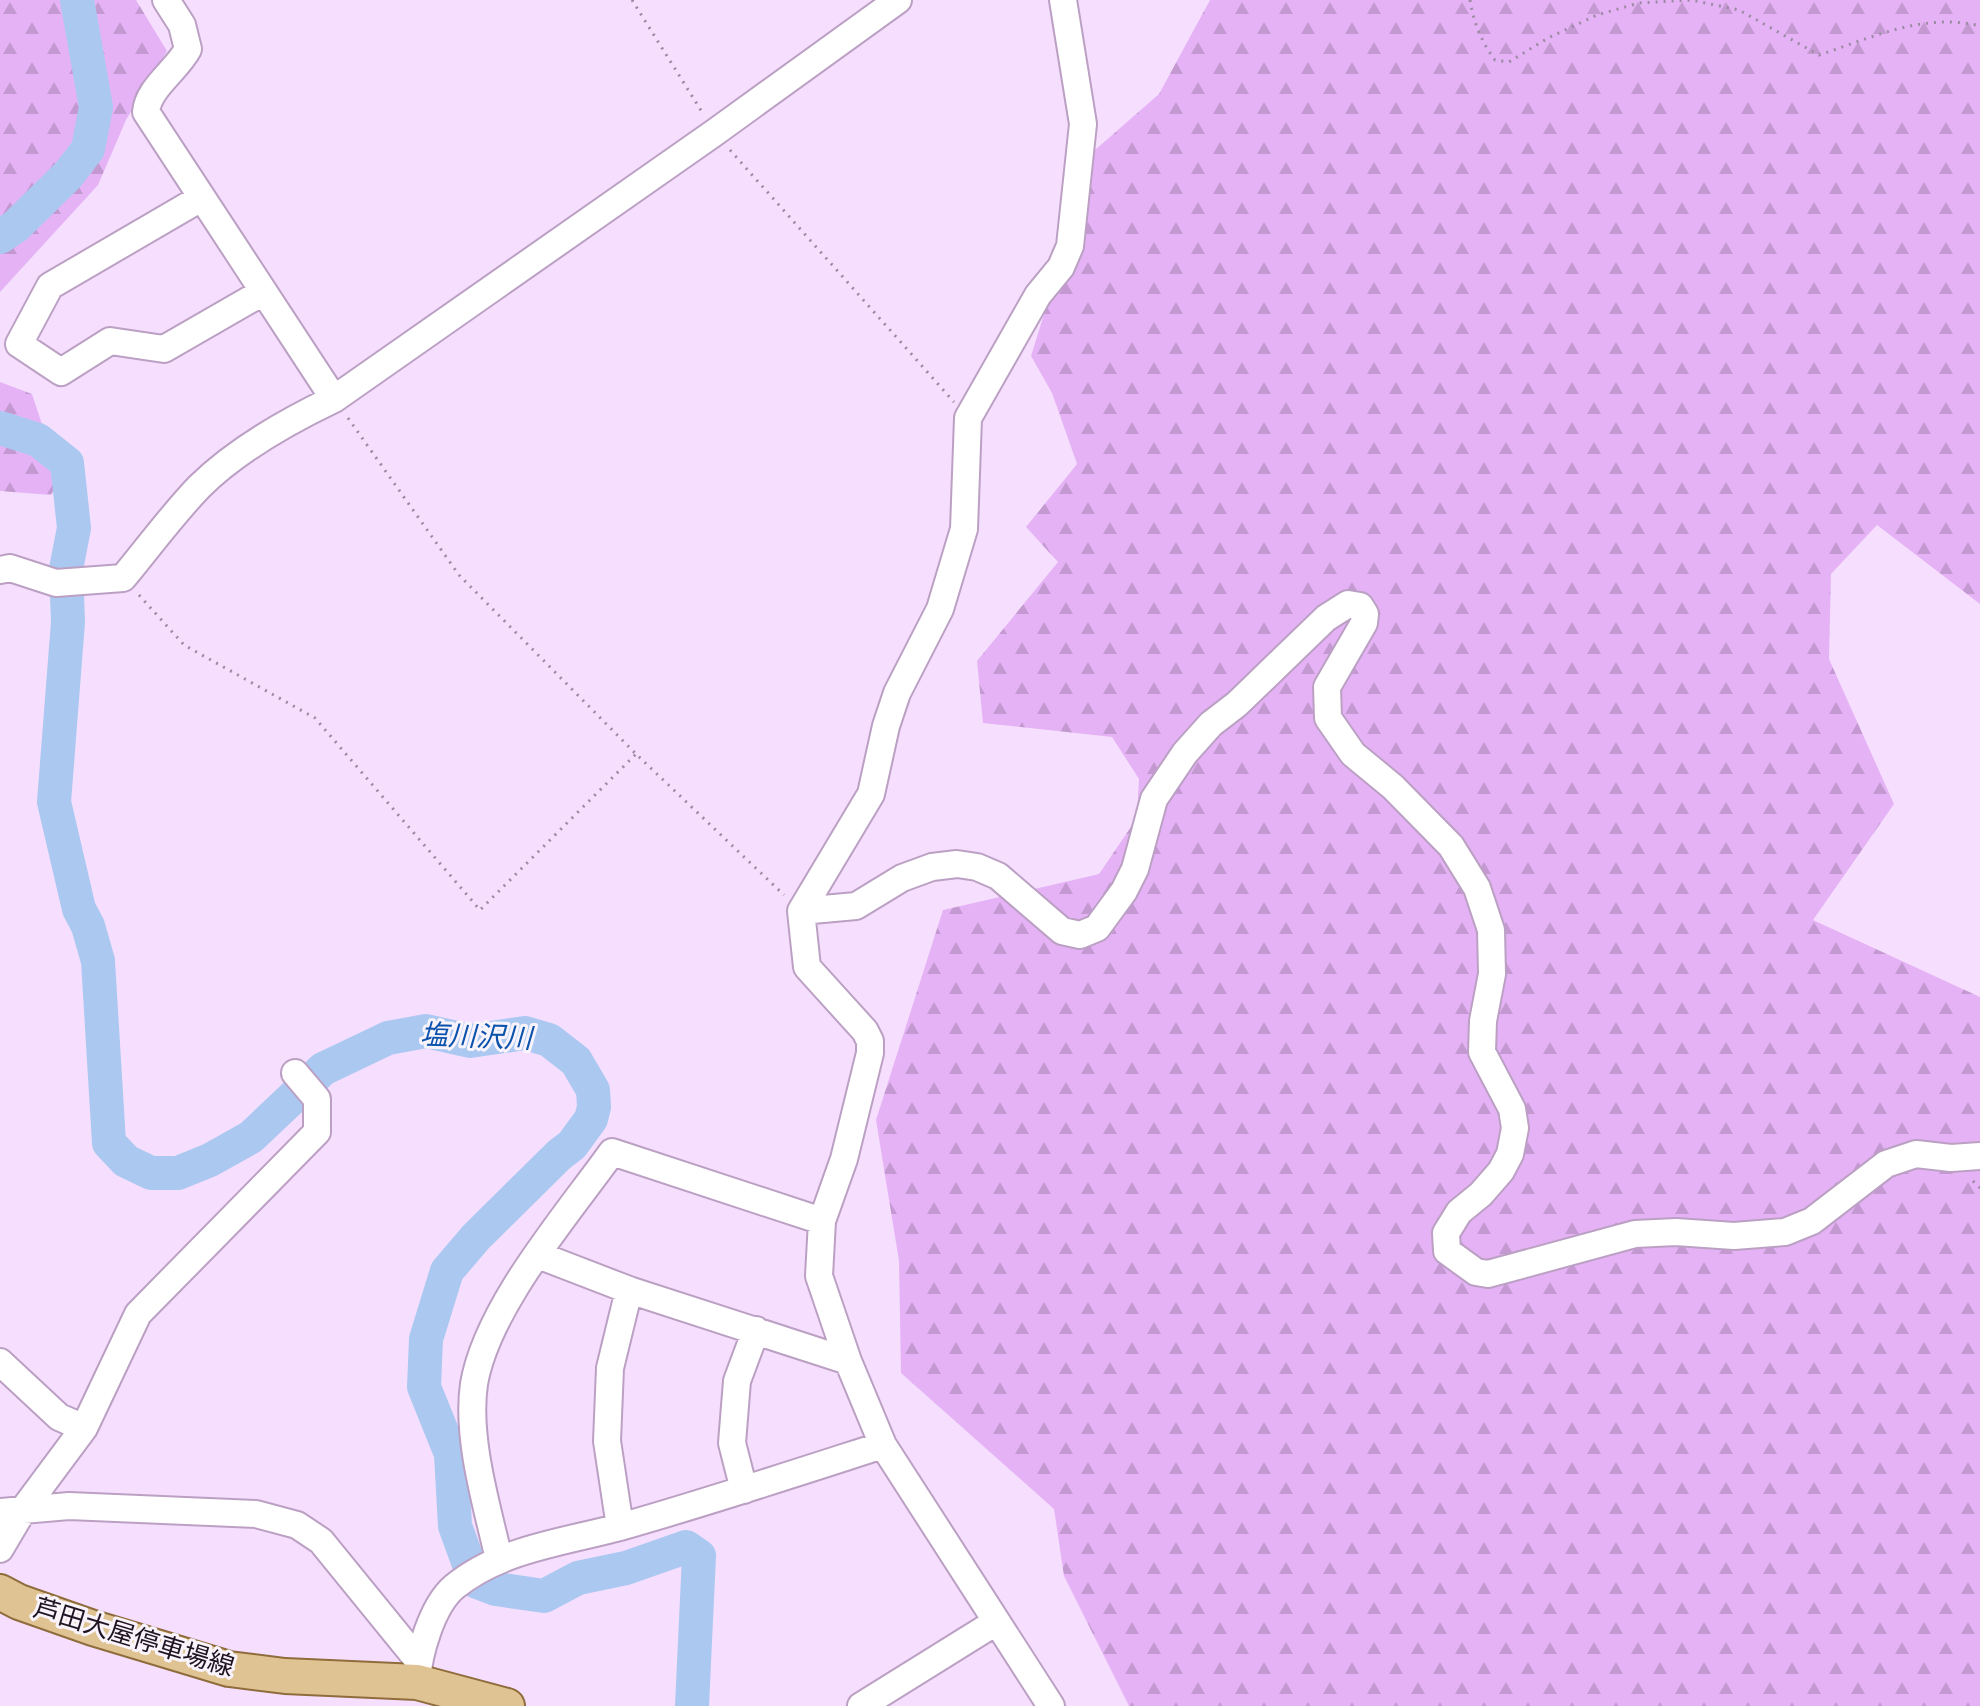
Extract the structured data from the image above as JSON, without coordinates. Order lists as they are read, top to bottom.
{
  "streets": {
    "main road": ["芦田大屋停車場線"]
  },
  "water": ["塩川沢川"]
}
